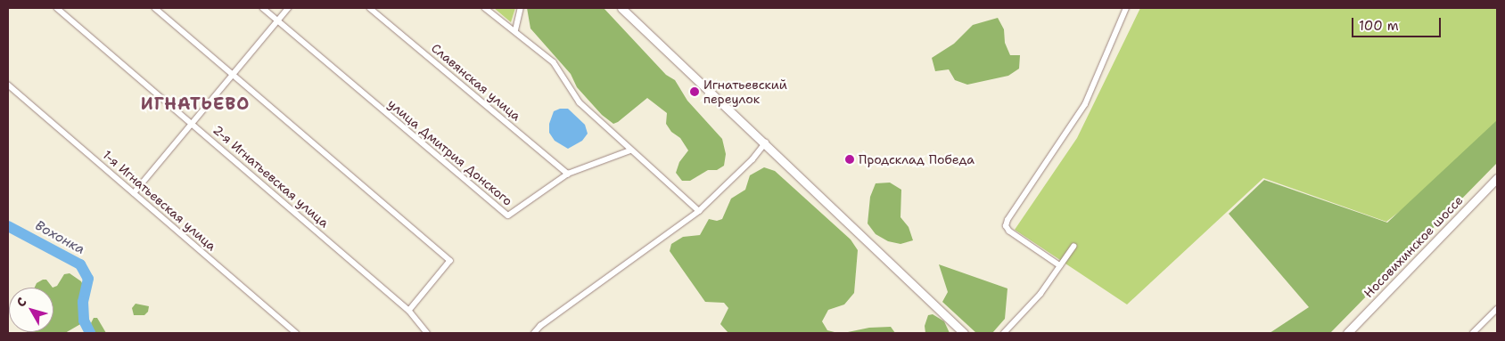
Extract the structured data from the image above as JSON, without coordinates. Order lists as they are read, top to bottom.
{
  "streets": {
    "main road": ["Носовихинское шоссе"],
    "street": [
      "Славянская улица",
      "улица Дмитрия Донского",
      "2-я Игнатьевская улица",
      "1-я Игнатьевская улица"
    ]
  },
  "crossings": [
    ["Славянская улица", "улица Дмитрия Донского"]
  ],
  "districts": ["ИГНАТЬЕВО"],
  "water": ["Вохонка"],
  "places": ["Игнатьевский переулок", "Продсклад Победа"],
  "scale_bar": "100 m",
  "north": "top left"
}
